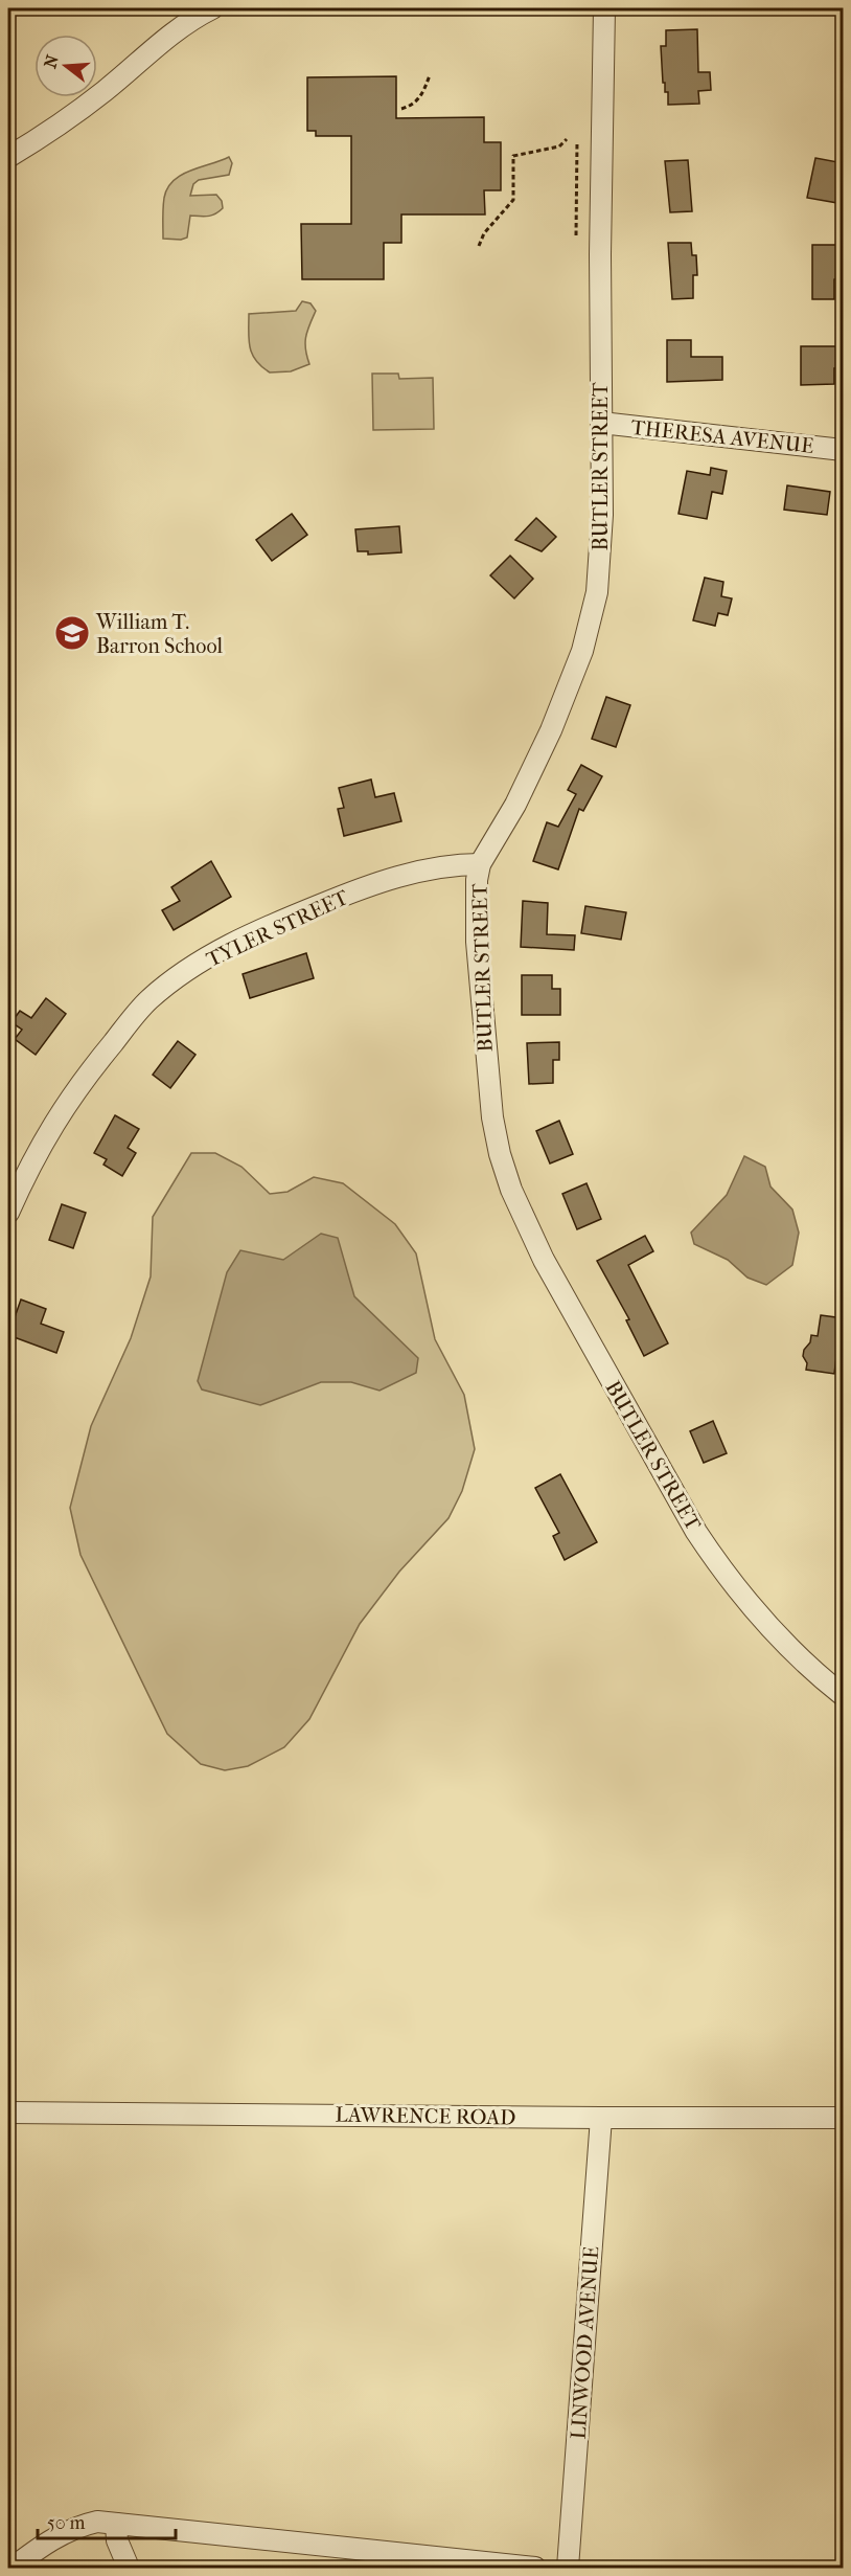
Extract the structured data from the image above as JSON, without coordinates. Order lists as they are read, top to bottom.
{
  "streets": {
    "street": [
      "THERESA AVENUE",
      "BUTLER STREET",
      "TYLER STREET",
      "LAWRENCE ROAD",
      "LINWOOD AVENUE"
    ]
  },
  "crossings": [
    ["THERESA AVENUE", "BUTLER STREET"],
    ["BUTLER STREET", "TYLER STREET"],
    ["LAWRENCE ROAD", "LINWOOD AVENUE"]
  ],
  "places": {
    "school or university": ["William T. Barron School"]
  },
  "scale_bar": "50 m",
  "north": "left"
}
